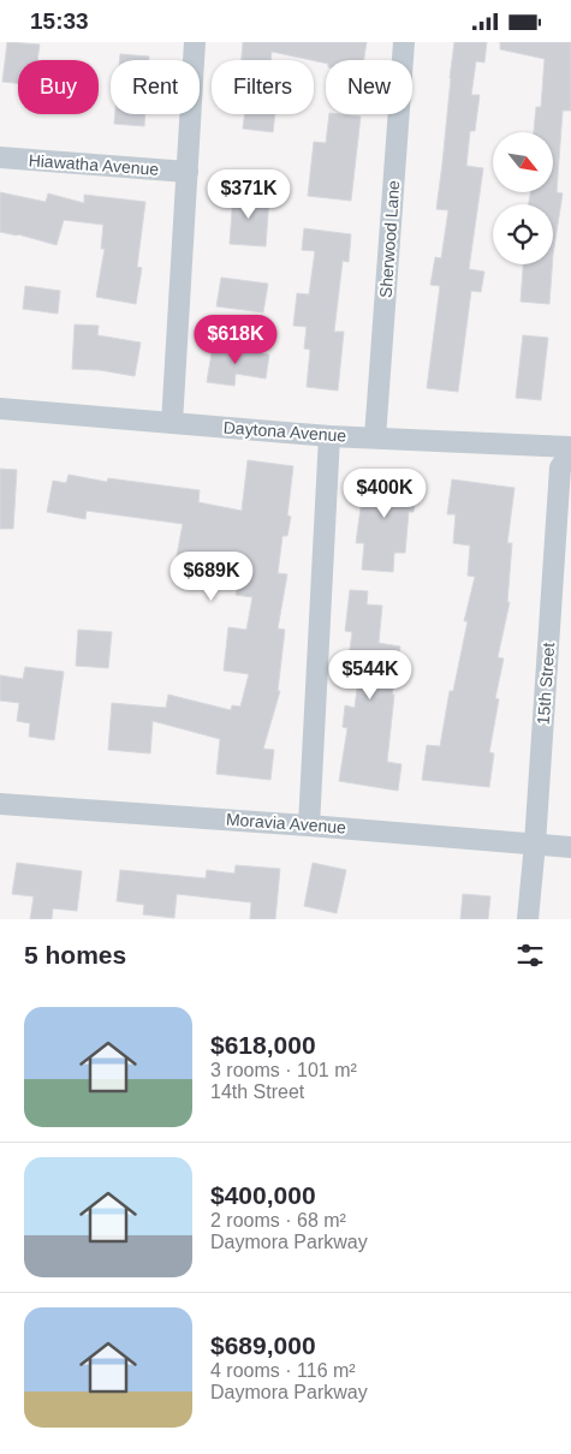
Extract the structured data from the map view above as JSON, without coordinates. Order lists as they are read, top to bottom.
{
  "streets": {
    "street": [
      "Hiawatha Avenue",
      "Sherwood Lane",
      "Daytona Avenue",
      "15th Street",
      "Moravia Avenue"
    ]
  },
  "crossings": [
    ["Sherwood Lane", "Daytona Avenue"],
    ["Daytona Avenue", "15th Street"],
    ["15th Street", "Moravia Avenue"]
  ],
  "north": "bottom right",
  "page": {
    "status": "15:33",
    "chip": [
      "Buy",
      "Rent",
      "Filters",
      "New"
    ],
    "price": [
      "$371K",
      "$618K",
      "$400K",
      "$689K",
      "$544K"
    ],
    "heading": "5 homes",
    "list": [
      {
        "name": "$618,000",
        "note": "3 rooms · 101 m² · 14th Street"
      },
      {
        "name": "$400,000",
        "note": "2 rooms · 68 m² · Daymora Parkway"
      },
      {
        "name": "$689,000",
        "note": "4 rooms · 116 m² · Daymora Parkway"
      }
    ]
  }
}
